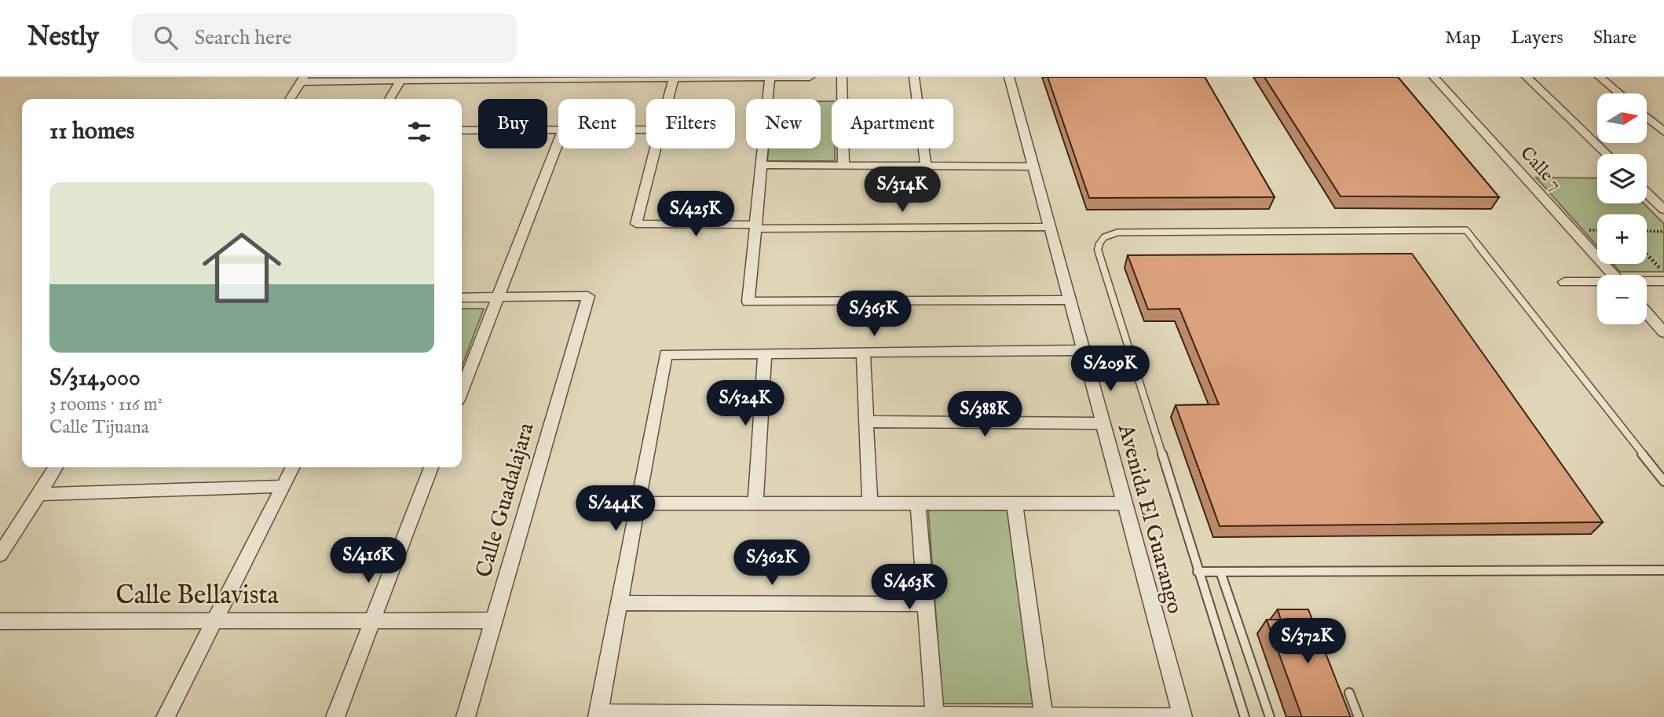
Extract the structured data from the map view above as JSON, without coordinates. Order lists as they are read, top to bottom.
{
  "streets": {
    "street": [
      "Calle 7",
      "Calle Guadalajara",
      "Avenida El Guarango",
      "Calle Bellavista"
    ]
  },
  "crossings": [
    ["Calle Guadalajara", "Calle Bellavista"]
  ],
  "north": "right",
  "page": {
    "header": "Nestly",
    "search": "Search here",
    "nav": ["Map", "Layers", "Share"],
    "map_buttons": ["+", "−"],
    "chip": [
      "Buy",
      "Rent",
      "Filters",
      "New",
      "Apartment"
    ],
    "heading": "11 homes",
    "list": [
      {
        "name": "S/314,000",
        "note": "3 rooms · 116 m² · Calle Tijuana"
      }
    ],
    "price": [
      "S/314K",
      "S/425K",
      "S/365K",
      "S/209K",
      "S/524K",
      "S/388K",
      "S/244K",
      "S/416K",
      "S/362K",
      "S/463K",
      "S/372K"
    ]
  }
}
